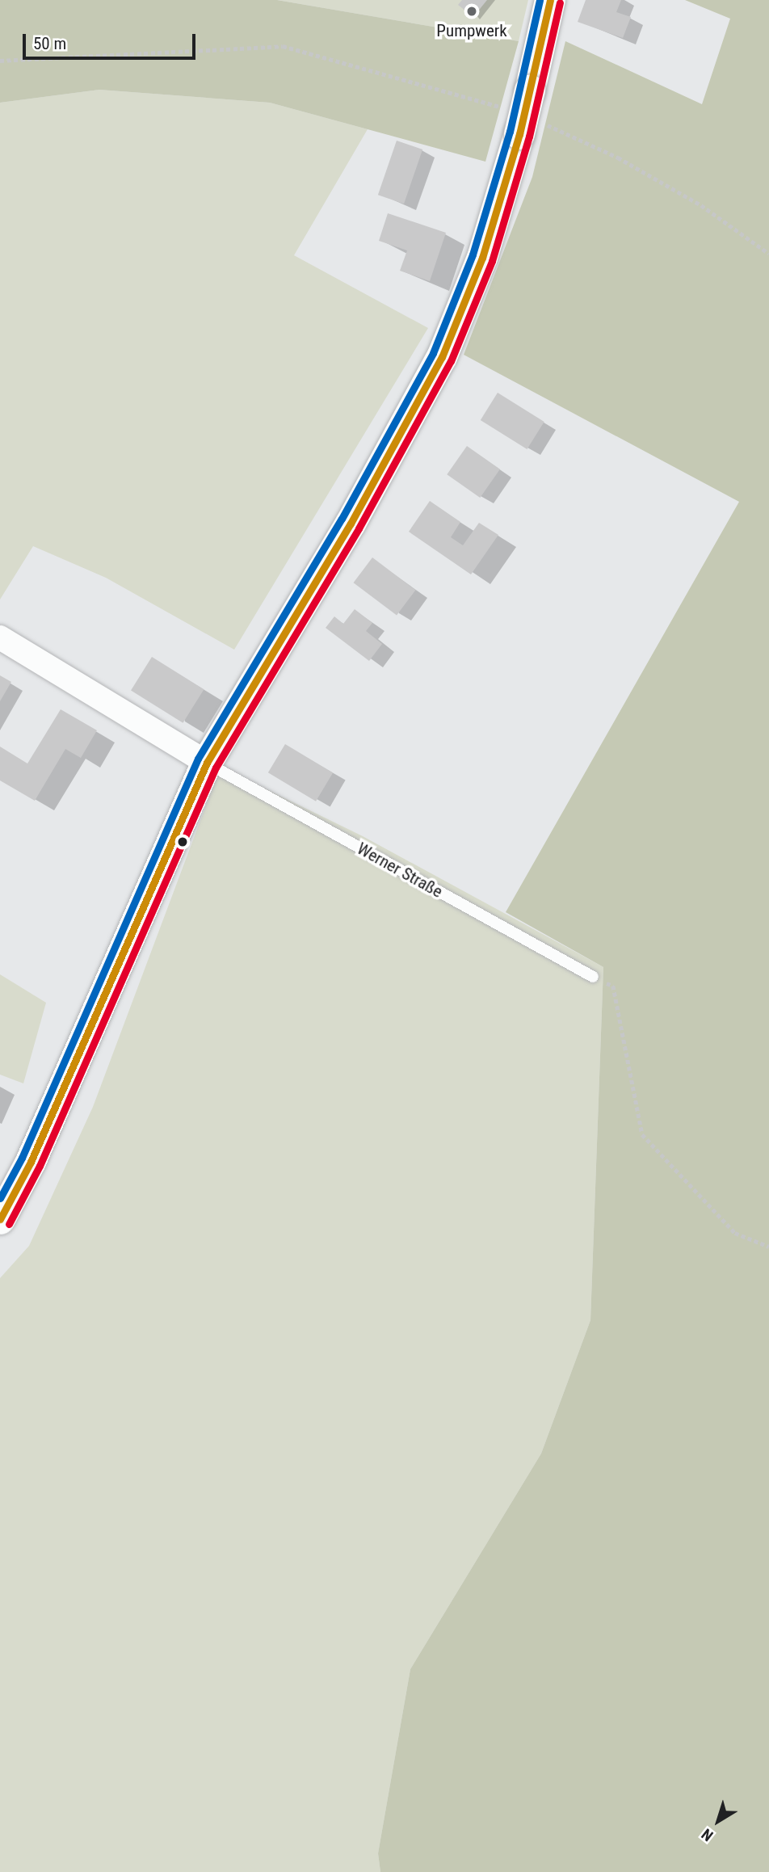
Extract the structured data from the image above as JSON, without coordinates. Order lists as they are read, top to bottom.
{
  "streets": {
    "lane": ["Werner Straße"]
  },
  "places": ["Pumpwerk"],
  "scale_bar": "50 m",
  "north": "bottom left"
}
